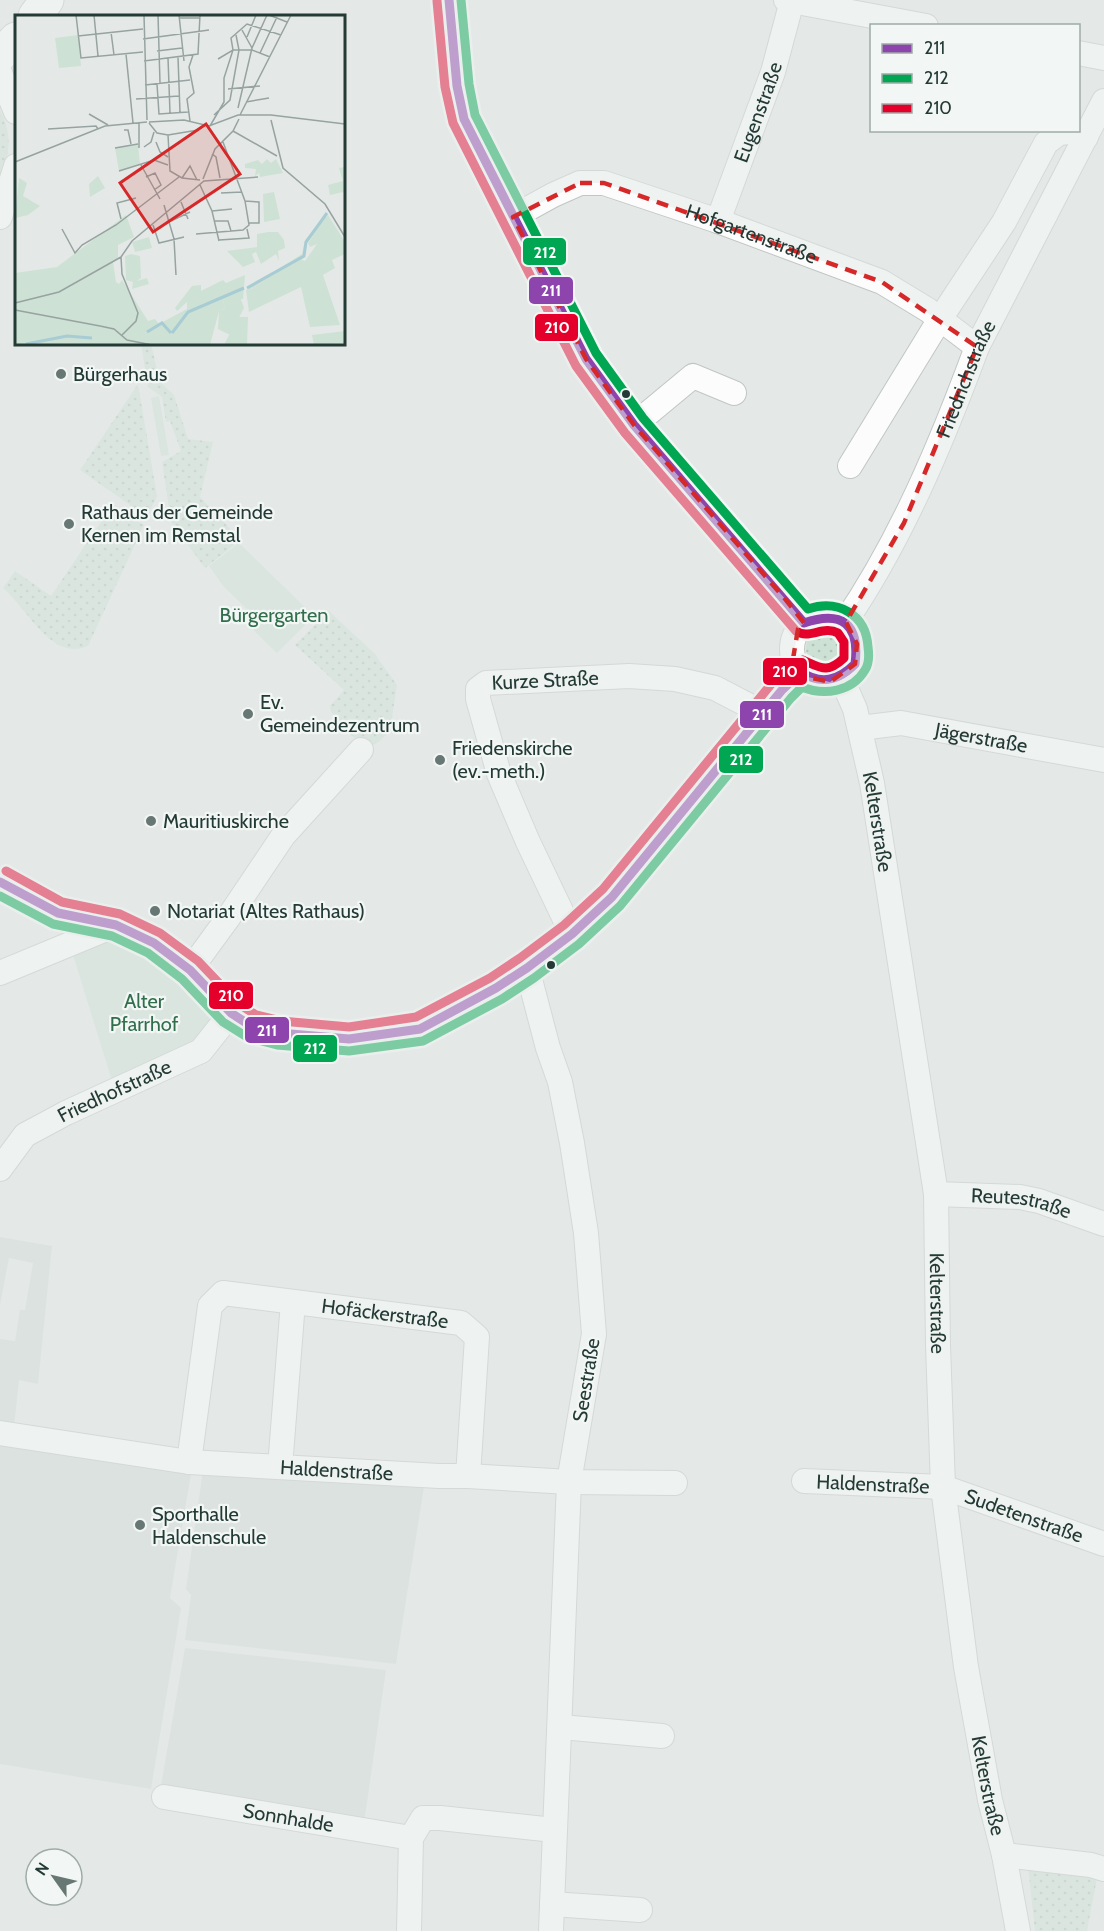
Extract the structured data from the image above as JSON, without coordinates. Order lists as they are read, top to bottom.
{
  "streets": {
    "street": [
      "Eugenstraße",
      "Hofgartenstraße",
      "Friedrichstraße",
      "Kurze Straße",
      "Jägerstraße",
      "Kelterstraße",
      "Friedhofstraße",
      "Reutestraße",
      "Hofäckerstraße",
      "Seestraße",
      "Haldenstraße",
      "Sudetenstraße",
      "Sonnhalde"
    ]
  },
  "crossings": [
    ["Eugenstraße", "Hofgartenstraße"],
    ["Hofgartenstraße", "Friedrichstraße"],
    ["Friedrichstraße", "Kelterstraße"],
    ["Jägerstraße", "Kelterstraße"],
    ["Kelterstraße", "Reutestraße"],
    ["Kelterstraße", "Haldenstraße"],
    ["Kelterstraße", "Sudetenstraße"],
    ["Hofäckerstraße", "Haldenstraße"],
    ["Seestraße", "Haldenstraße"],
    ["Haldenstraße", "Sudetenstraße"]
  ],
  "parks": ["Bürgergarten", "Alter Pfarrhof"],
  "places": [
    "Bürgerhaus",
    "Rathaus der Gemeinde Kernen im Remstal",
    "Ev. Gemeindezentrum",
    "Friedenskirche (ev.-meth.)",
    "Mauritiuskirche",
    "Notariat (Altes Rathaus)",
    "Sporthalle Haldenschule"
  ],
  "lines": ["transit line 211", "transit line 212", "transit line 210"],
  "legend": ["211", "212", "210"],
  "north": "top left"
}
